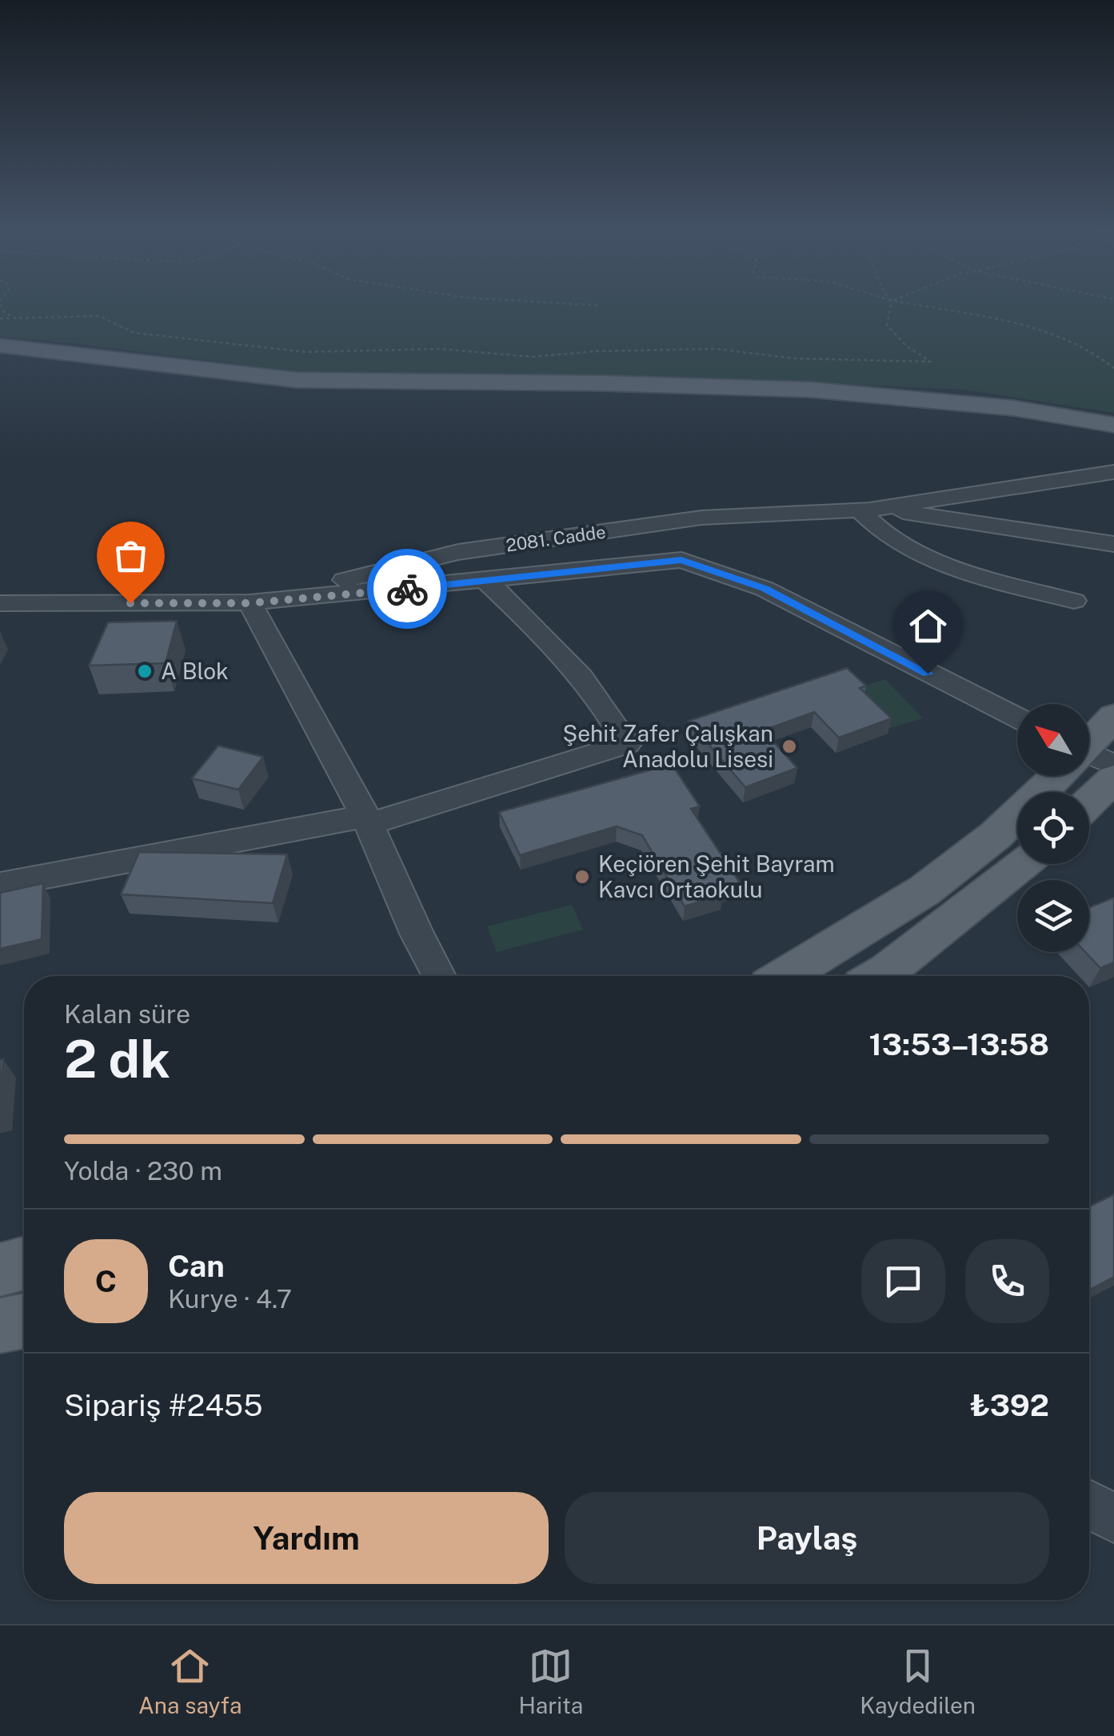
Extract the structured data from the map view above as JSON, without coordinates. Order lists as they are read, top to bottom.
{
  "streets": {
    "street": ["2081. Cadde"]
  },
  "places": ["A Blok", "Şehit Zafer Çalışkan Anadolu Lisesi", "Keçiören Şehit Bayram Kavcı Ortaokulu"],
  "north": "top left",
  "page": {
    "heading": ["2 dk", "Kalan süre", "13:53–13:58"],
    "panel": [
      "Can",
      "Kurye · 4.7",
      "Sipariş #2455",
      "₺392"
    ],
    "bar": "Yolda · 230 m",
    "round": "C",
    "buttons": ["Yardım", "Paylaş"],
    "tabs": ["Ana sayfa", "Harita", "Kaydedilen"]
  }
}
